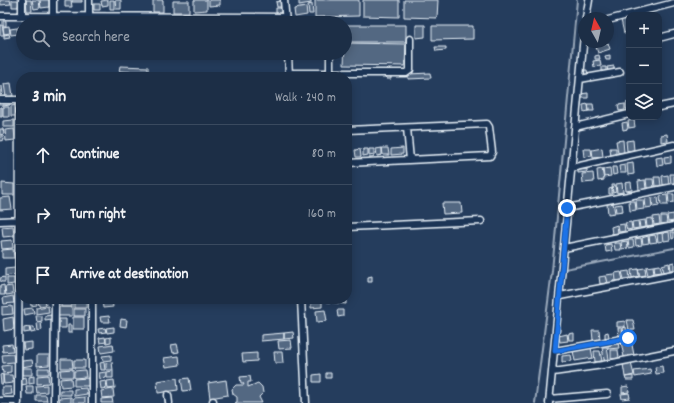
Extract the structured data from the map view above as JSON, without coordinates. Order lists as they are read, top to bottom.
{
  "north": "top",
  "page": {
    "map_buttons": ["+", "−"],
    "search": "Search here",
    "heading": ["3 min", "Walk · 240 m"],
    "list": [
      ["Continue", "80 m"],
      ["Turn right", "160 m"],
      "Arrive at destination"
    ]
  }
}
